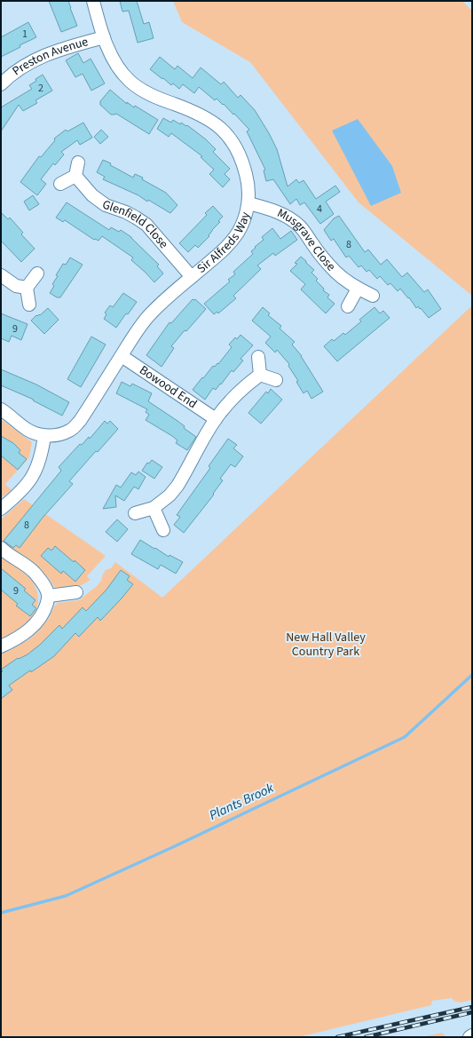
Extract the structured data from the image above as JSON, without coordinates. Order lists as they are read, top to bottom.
{
  "streets": {
    "street": [
      "Preston Avenue",
      "Glenfield Close",
      "Sir Alfreds Way",
      "Musgrave Close",
      "Bowood End"
    ]
  },
  "crossings": [
    ["Preston Avenue", "Sir Alfreds Way"],
    ["Glenfield Close", "Sir Alfreds Way"],
    ["Sir Alfreds Way", "Musgrave Close"],
    ["Sir Alfreds Way", "Bowood End"]
  ],
  "water": ["Plants Brook"],
  "parks": ["New Hall Valley Country Park"],
  "house_numbers": [
    "1",
    "2",
    "4",
    "8",
    "9",
    "8",
    "9"
  ]
}
